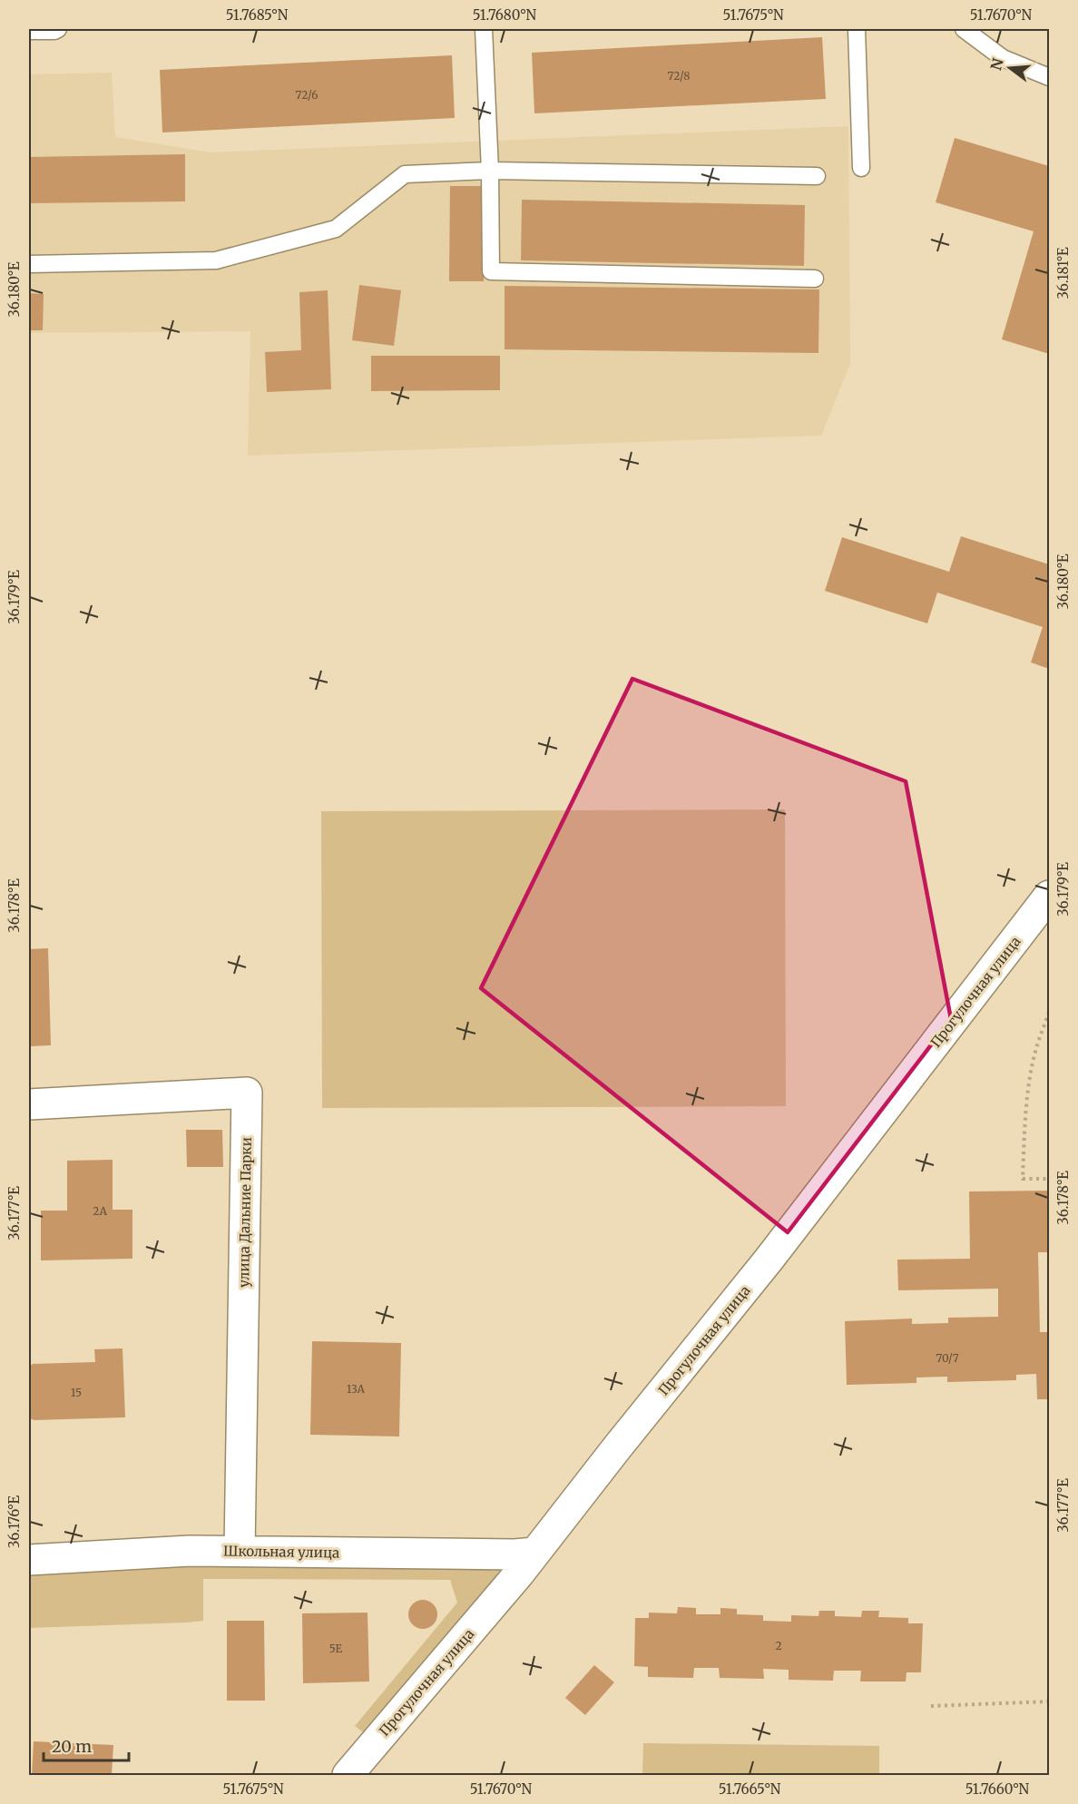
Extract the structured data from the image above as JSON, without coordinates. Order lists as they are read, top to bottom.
{
  "streets": {
    "street": ["Прогулочная улица", "улица Дальние Парки", "Школьная улица"]
  },
  "crossings": [
    ["Прогулочная улица", "Школьная улица"],
    ["улица Дальние Парки", "Школьная улица"]
  ],
  "house_numbers": [
    "72/8",
    "72/6",
    "2А",
    "70/7",
    "13А",
    "15",
    "2",
    "5Е"
  ],
  "scale_bar": "20 m",
  "north": "left",
  "coordinates": [
    "51.7685°N",
    "51.7680°N",
    "51.7675°N",
    "51.7670°N",
    "36.181°E",
    "36.180°E",
    "36.179°E",
    "36.178°E",
    "36.177°E",
    "36.176°E",
    "51.7665°N",
    "51.7660°N"
  ]
}
